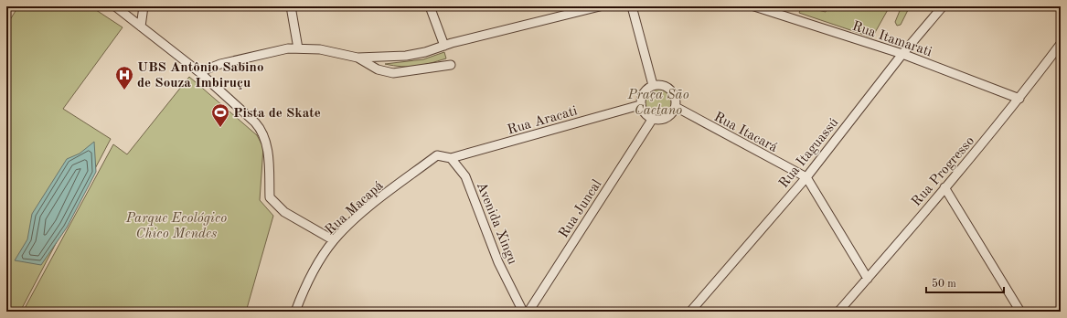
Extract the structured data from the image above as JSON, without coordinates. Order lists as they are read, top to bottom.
{
  "streets": {
    "street": [
      "Rua Itamarati",
      "Rua Aracati",
      "Rua Itacará",
      "Rua Itaguassú",
      "Rua Progresso",
      "Rua Macapá",
      "Rua Juncal",
      "Avenida Xingu"
    ]
  },
  "crossings": [
    ["Rua Itamarati", "Rua Itaguassú"],
    ["Rua Itamarati", "Rua Progresso"],
    ["Rua Aracati", "Rua Itacará"],
    ["Rua Aracati", "Rua Macapá"],
    ["Rua Aracati", "Rua Juncal"],
    ["Rua Aracati", "Avenida Xingu"],
    ["Rua Itacará", "Rua Itaguassú"],
    ["Rua Itacará", "Rua Juncal"],
    ["Rua Macapá", "Avenida Xingu"]
  ],
  "parks": ["Praça São Caetano", "Parque Ecológico Chico Mendes"],
  "places": {
    "hospital": ["UBS Antônio Sabino de Souza Imbiruçu"],
    "sports": ["Pista de Skate"]
  },
  "scale_bar": "50 m"
}
